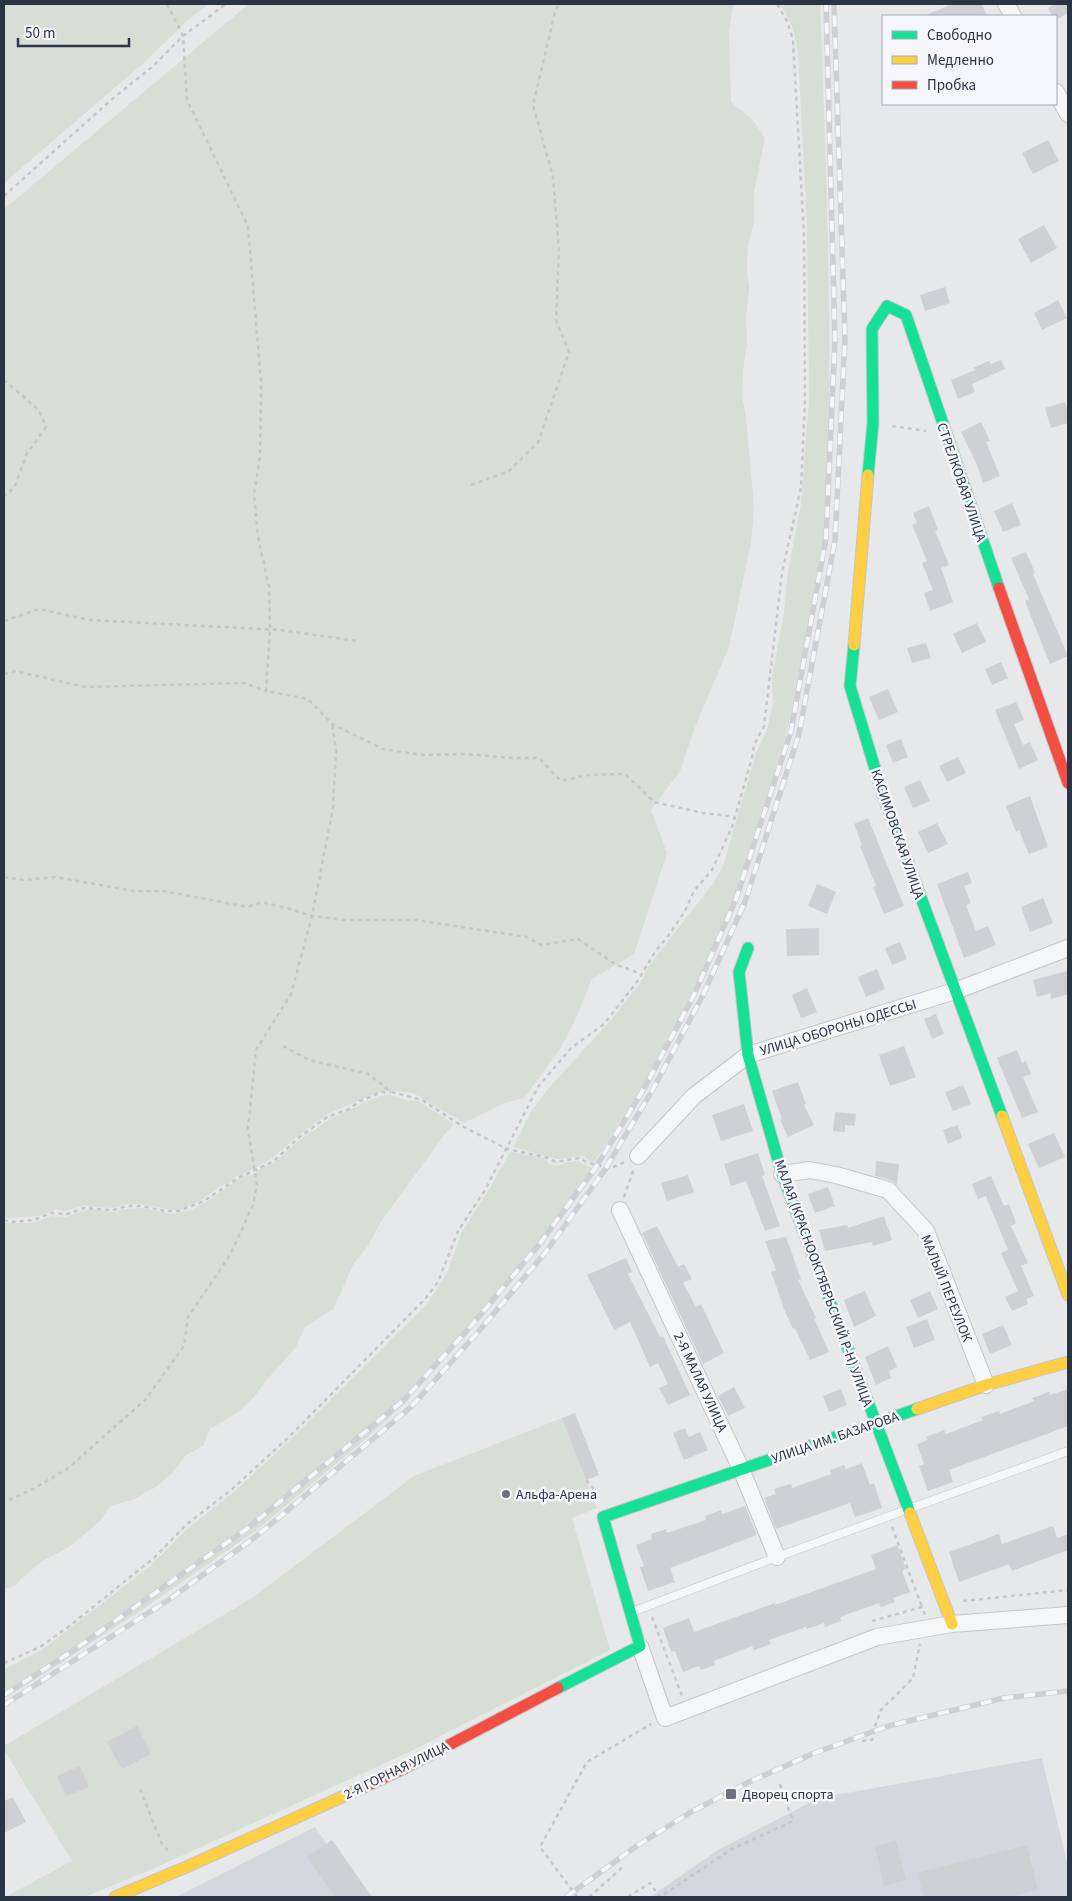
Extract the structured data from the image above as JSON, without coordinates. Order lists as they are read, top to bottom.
{
  "streets": {
    "street": [
      "СТРЕЛКОВАЯ УЛИЦА",
      "КАСИМОВСКАЯ УЛИЦА",
      "УЛИЦА ОБОРОНЫ ОДЕССЫ",
      "МАЛАЯ (КРАСНООКТЯБРЬСКИЙ Р-Н) УЛИЦА",
      "МАЛЫЙ ПЕРЕУЛОК",
      "2-Я МАЛАЯ УЛИЦА",
      "УЛИЦА ИМ. БАЗАРОВА",
      "2-Я ГОРНАЯ УЛИЦА"
    ]
  },
  "crossings": [
    ["СТРЕЛКОВАЯ УЛИЦА", "КАСИМОВСКАЯ УЛИЦА"],
    ["КАСИМОВСКАЯ УЛИЦА", "УЛИЦА ОБОРОНЫ ОДЕССЫ"],
    ["УЛИЦА ОБОРОНЫ ОДЕССЫ", "МАЛАЯ (КРАСНООКТЯБРЬСКИЙ Р-Н) УЛИЦА"],
    ["МАЛАЯ (КРАСНООКТЯБРЬСКИЙ Р-Н) УЛИЦА", "МАЛЫЙ ПЕРЕУЛОК"],
    ["МАЛАЯ (КРАСНООКТЯБРЬСКИЙ Р-Н) УЛИЦА", "УЛИЦА ИМ. БАЗАРОВА"],
    ["МАЛЫЙ ПЕРЕУЛОК", "УЛИЦА ИМ. БАЗАРОВА"],
    ["2-Я МАЛАЯ УЛИЦА", "УЛИЦА ИМ. БАЗАРОВА"]
  ],
  "places": {
    "other": ["Альфа-Арена"],
    "transit": ["Дворец спорта"]
  },
  "legend": ["Свободно", "Медленно", "Пробка"],
  "scale_bar": "50 m"
}
